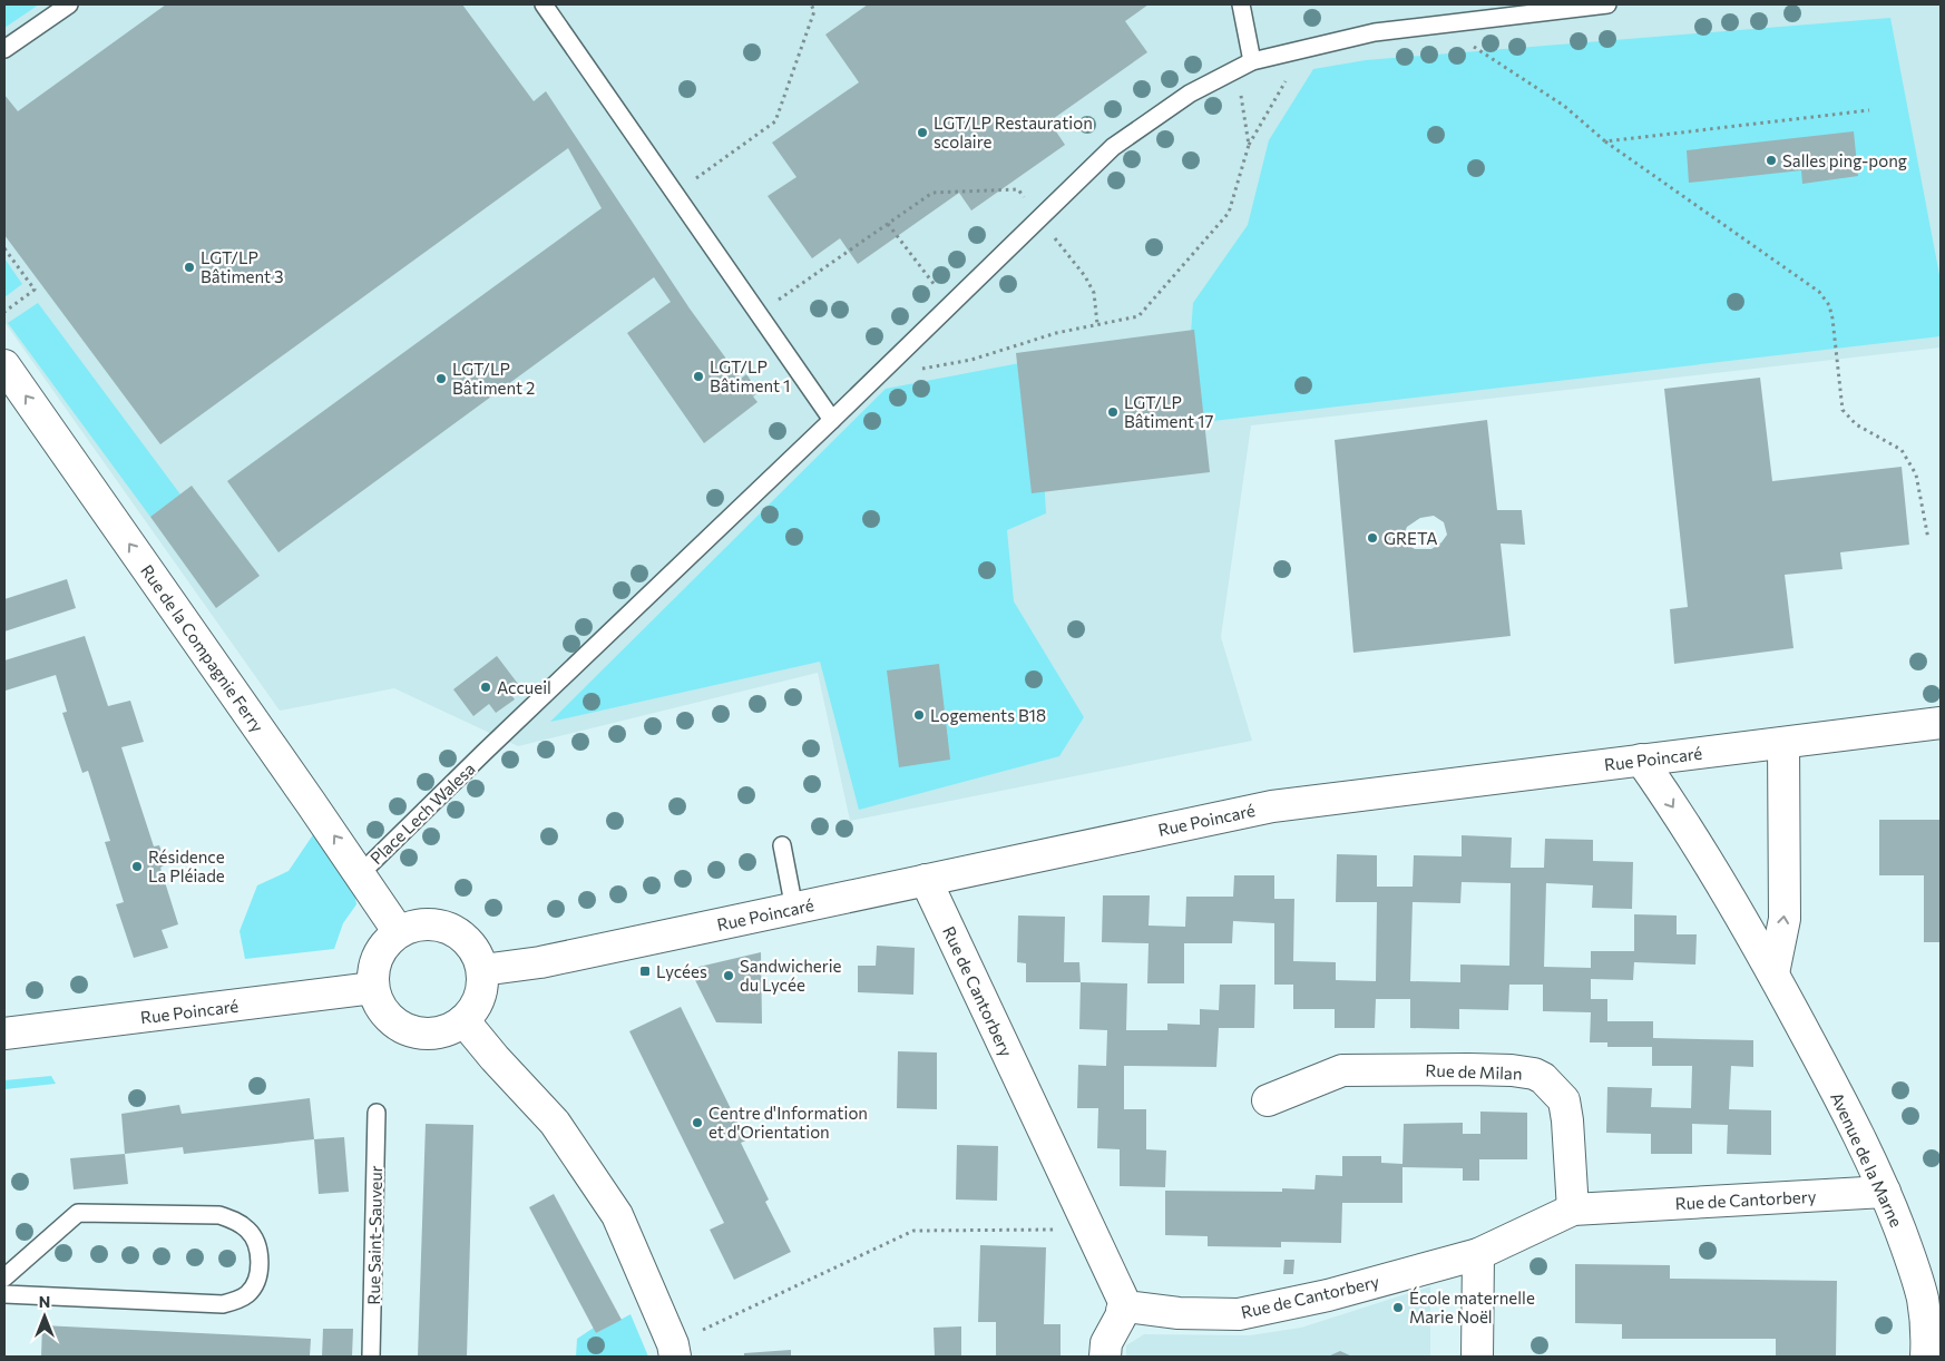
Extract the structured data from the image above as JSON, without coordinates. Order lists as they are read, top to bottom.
{
  "streets": {
    "street": [
      "Rue de la Compagnie Ferry",
      "Rue Poincaré",
      "Rue de Cantorbery",
      "Rue de Milan",
      "Avenue de la Marne"
    ],
    "lane": ["Place Lech Walesa", "Rue Saint-Sauveur"]
  },
  "crossings": [
    ["Rue de la Compagnie Ferry", "Rue Poincaré"],
    ["Rue de la Compagnie Ferry", "Place Lech Walesa"],
    ["Rue Poincaré", "Rue de Cantorbery"],
    ["Rue Poincaré", "Avenue de la Marne"],
    ["Rue de Cantorbery", "Rue de Milan"],
    ["Rue de Cantorbery", "Avenue de la Marne"]
  ],
  "one_way": ["Rue de la Compagnie Ferry", "Avenue de la Marne"],
  "places": {
    "other": [
      "LGT/LP Restauration scolaire",
      "Salles ping-pong",
      "LGT/LP Bâtiment 3",
      "LGT/LP Bâtiment 1",
      "LGT/LP Bâtiment 2",
      "LGT/LP Bâtiment 17",
      "GRETA",
      "Accueil",
      "Logements B18",
      "Résidence La Pléiade",
      "Sandwicherie du Lycée",
      "Centre d'Information et d'Orientation",
      "École maternelle Marie Noël"
    ],
    "transit": ["Lycées"]
  },
  "north": "top"
}
